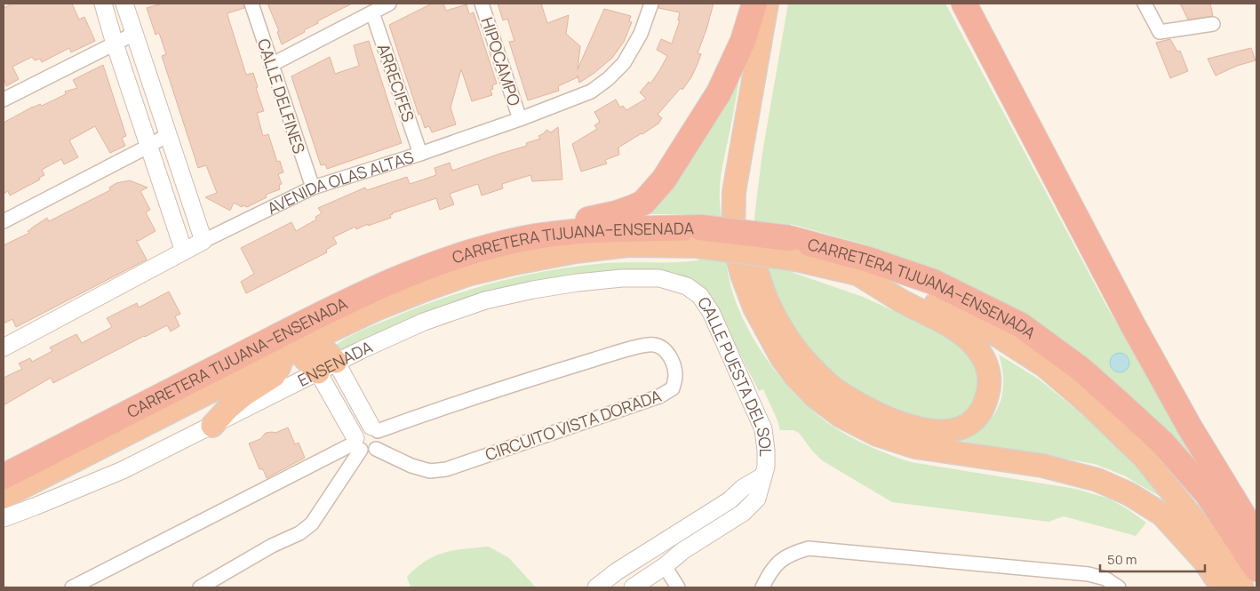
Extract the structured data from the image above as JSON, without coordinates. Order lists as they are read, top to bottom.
{
  "streets": {
    "highway": ["CARRETERA TIJUANA–ENSENADA"],
    "street": [
      "HIPOCAMPO",
      "ARRECIFES",
      "CALLE DELFINES",
      "AVENIDA OLAS ALTAS",
      "ENSENADA",
      "CALLE PUESTA DEL SOL",
      "CIRCUITO VISTA DORADA"
    ]
  },
  "crossings": [
    ["HIPOCAMPO", "AVENIDA OLAS ALTAS"],
    ["ARRECIFES", "AVENIDA OLAS ALTAS"],
    ["CALLE DELFINES", "AVENIDA OLAS ALTAS"],
    ["ENSENADA", "CALLE PUESTA DEL SOL"]
  ],
  "scale_bar": "50 m"
}
